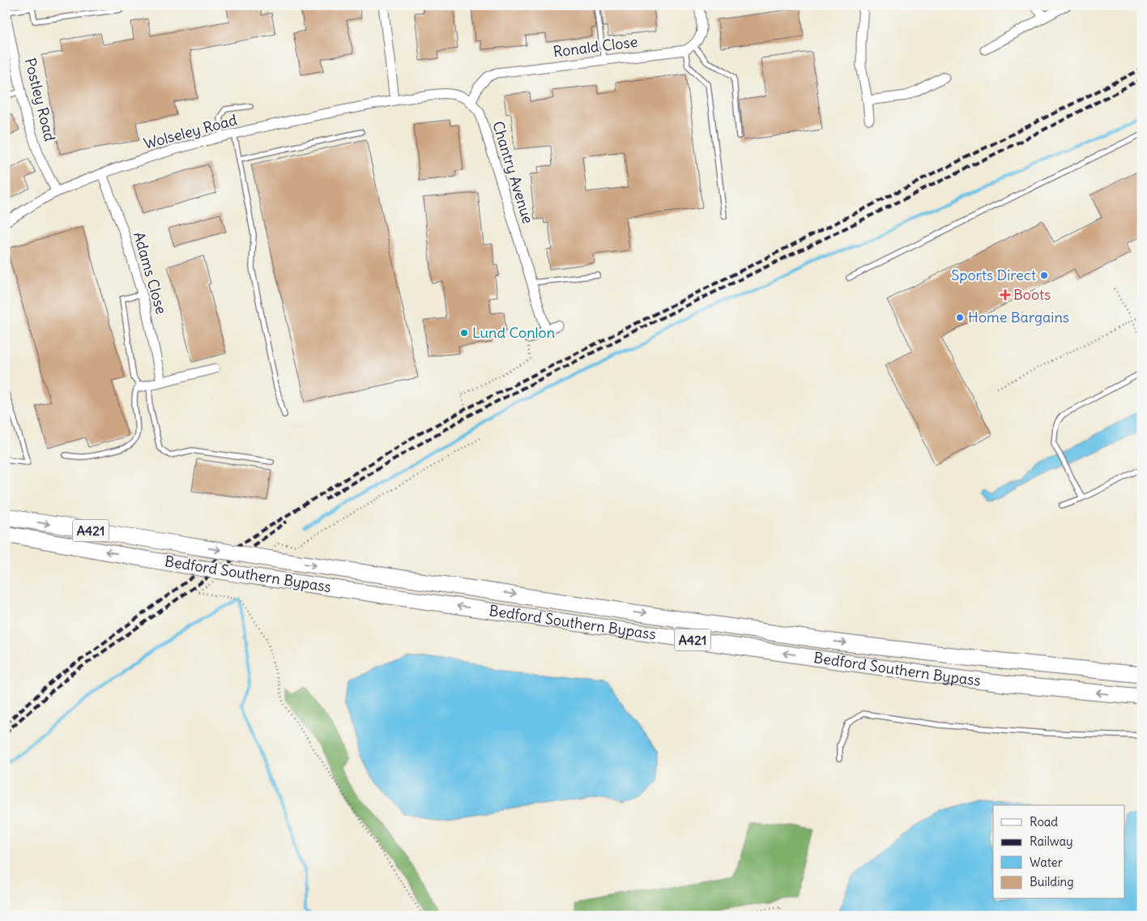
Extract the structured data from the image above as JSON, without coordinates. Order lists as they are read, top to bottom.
{
  "streets": {
    "highway": ["A421", "Bedford Southern Bypass"],
    "street": [
      "Ronald Close",
      "Postley Road",
      "Wolseley Road",
      "Chantry Avenue",
      "Adams Close"
    ]
  },
  "crossings": [
    ["Ronald Close", "Chantry Avenue"],
    ["Postley Road", "Wolseley Road"],
    ["Wolseley Road", "Adams Close"]
  ],
  "places": {
    "other": ["Sports Direct", "Home Bargains", "Lund Conlon"],
    "health": ["Boots"]
  },
  "legend": [
    "Road",
    "Railway",
    "Water",
    "Building"
  ]
}
